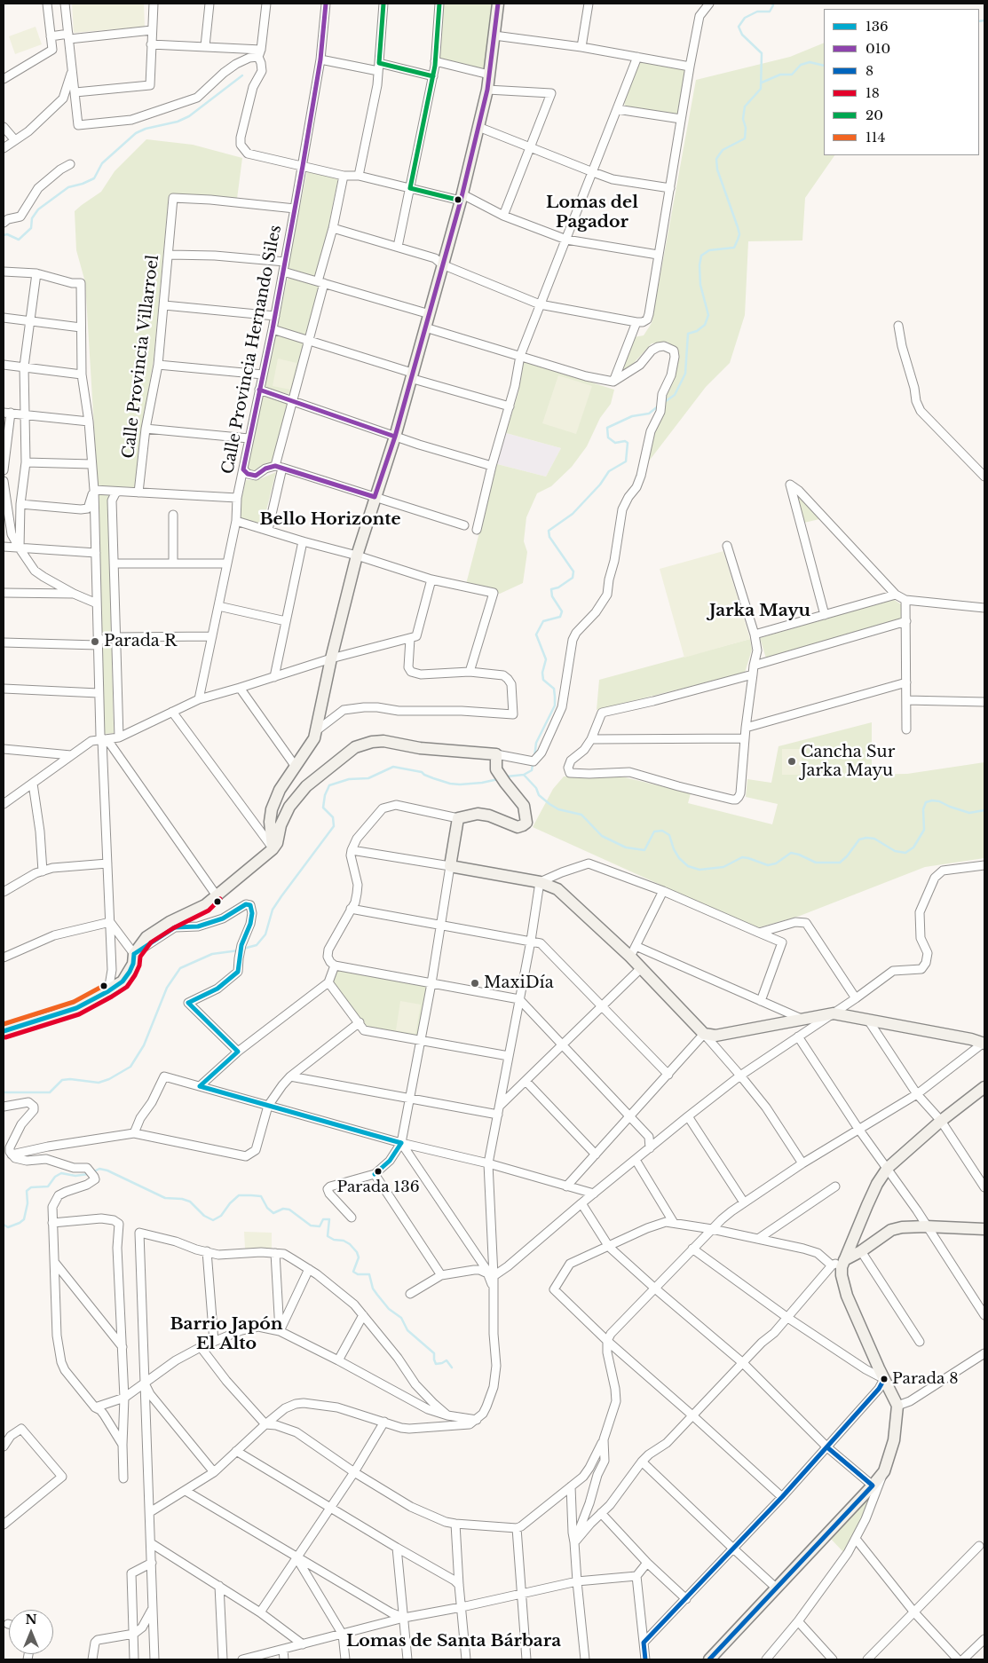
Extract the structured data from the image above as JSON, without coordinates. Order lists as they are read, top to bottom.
{
  "streets": {
    "street": ["Calle Provincia Hernando Siles", "Calle Provincia Villarroel"]
  },
  "crossings": [
    ["Calle Provincia Hernando Siles", "Calle Provincia Villarroel"]
  ],
  "districts": [
    "Lomas del Pagador",
    "Bello Horizonte",
    "Jarka Mayu",
    "Barrio Japón El Alto",
    "Lomas de Santa Bárbara"
  ],
  "places": [
    "Parada R",
    "Cancha Sur Jarka Mayu",
    "MaxiDía",
    "Parada 136",
    "Parada 8"
  ],
  "lines": [
    "transit line 010",
    "transit line 20",
    "transit line 18",
    "transit line 136",
    "transit line 114",
    "transit line 8"
  ],
  "legend": [
    "136",
    "010",
    "8",
    "18",
    "20",
    "114"
  ],
  "north": "top"
}
